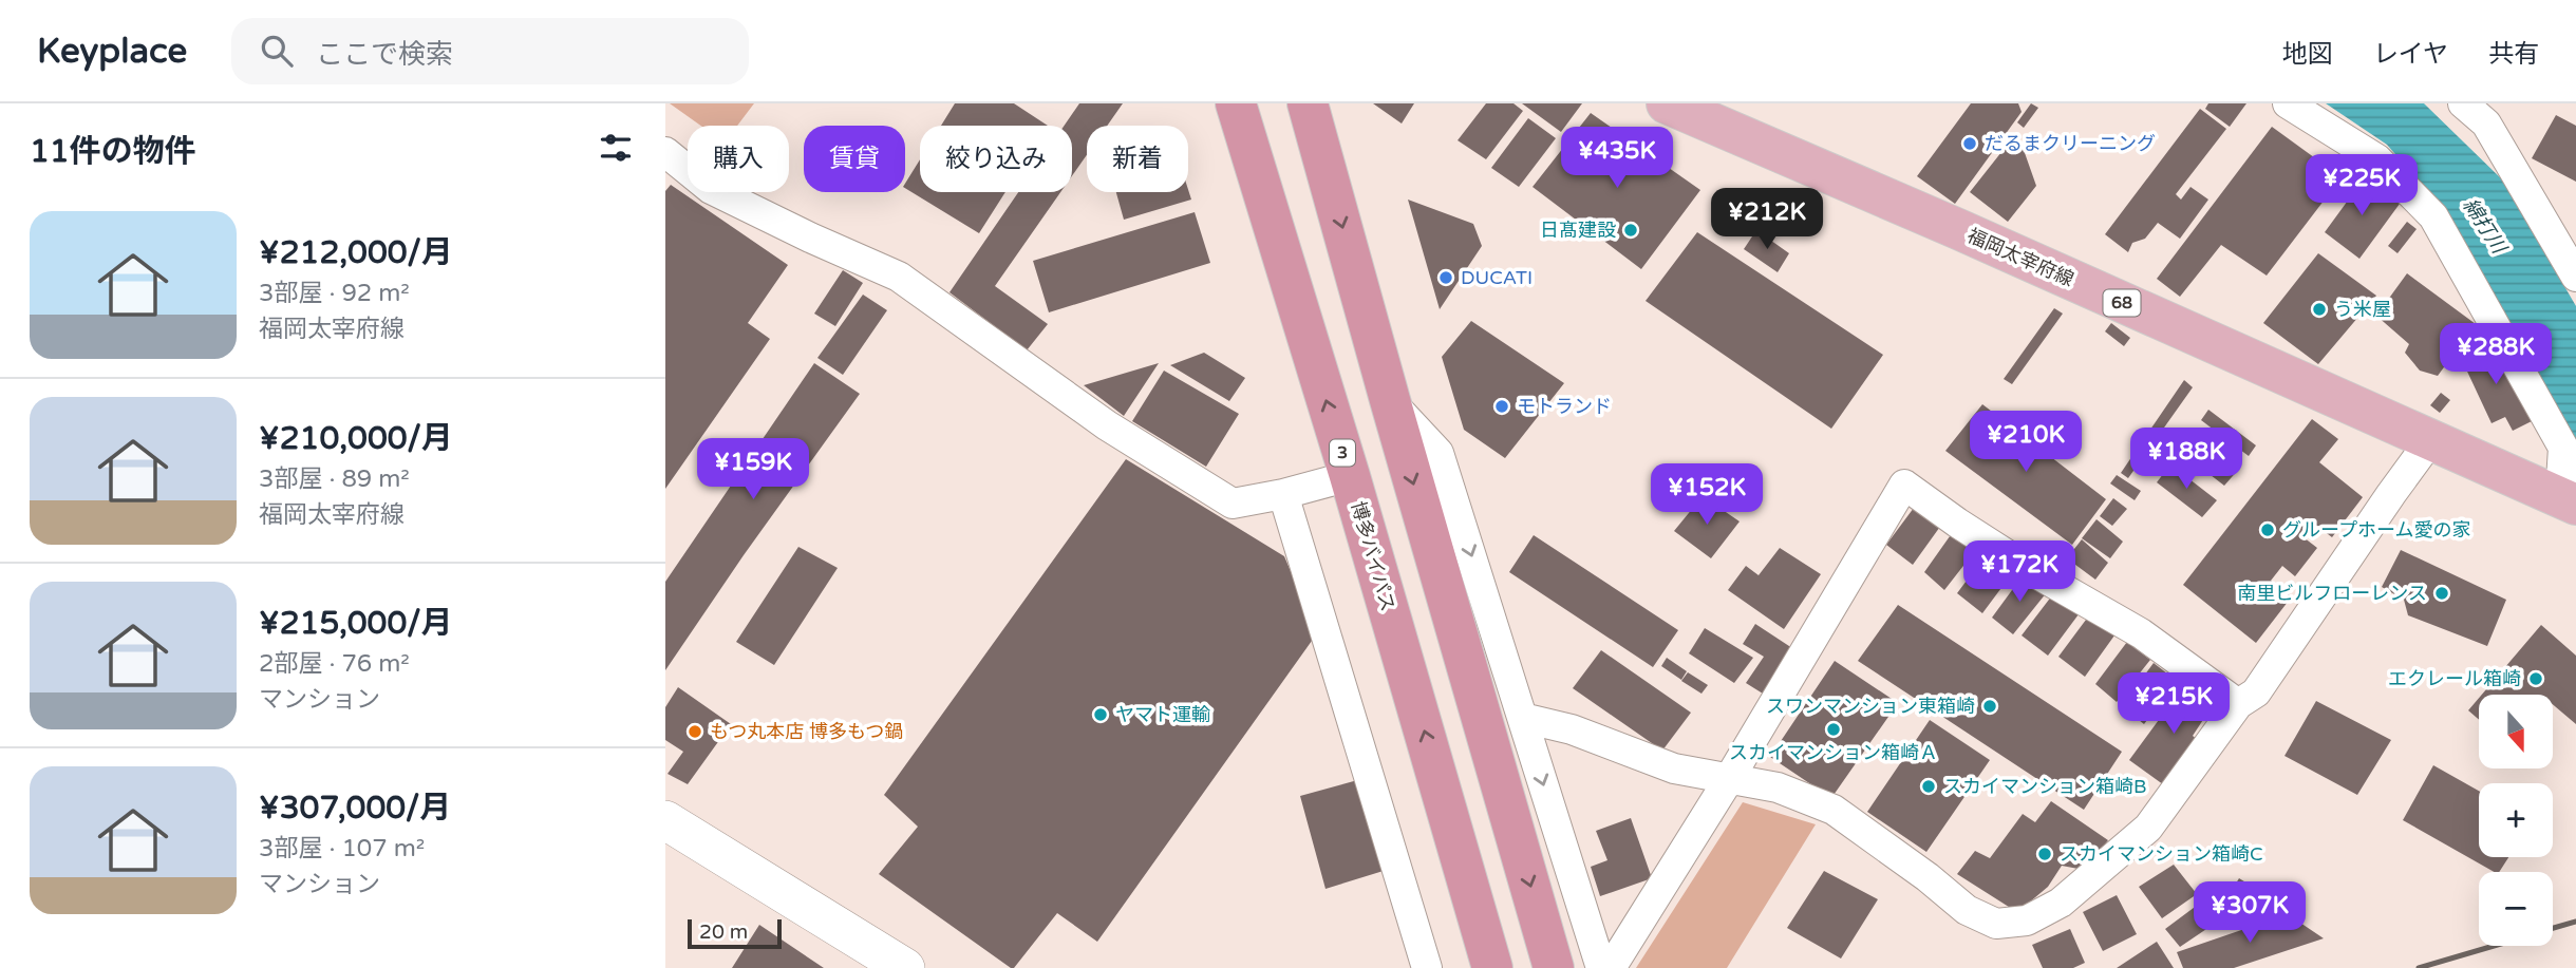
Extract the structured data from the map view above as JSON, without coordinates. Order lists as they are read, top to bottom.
{
  "streets": {
    "highway": ["3", "博多バイパス"],
    "main road": ["福岡太宰府線", "68"]
  },
  "water": ["綿打川"],
  "places": [
    "だるまクリーニング",
    "日髙建設",
    "DUCATI",
    "う米屋",
    "モトランド",
    "グループホーム愛の家",
    "南里ビルフローレンス",
    "エクレール箱崎",
    "スワンマンション東箱崎",
    "ヤマト運輸",
    "スカイマンション箱崎Ａ",
    "もつ丸本店 博多もつ鍋",
    "スカイマンション箱崎B",
    "スカイマンション箱崎C"
  ],
  "scale_bar": "20 m",
  "north": "bottom",
  "page": {
    "header": "Keyplace",
    "search": "ここで検索",
    "nav": ["地図", "レイヤ", "共有"],
    "heading": "11件の物件",
    "chip": [
      "購入",
      "賃貸",
      "絞り込み",
      "新着"
    ],
    "price": [
      "¥435K",
      "¥225K",
      "¥212K",
      "¥288K",
      "¥210K",
      "¥188K",
      "¥159K",
      "¥152K",
      "¥172K",
      "¥215K",
      "¥307K"
    ],
    "list": [
      {
        "name": "¥212,000/月",
        "note": "3部屋 · 92 m² · 福岡太宰府線"
      },
      {
        "name": "¥210,000/月",
        "note": "3部屋 · 89 m² · 福岡太宰府線"
      },
      {
        "name": "¥215,000/月",
        "note": "2部屋 · 76 m² · マンション"
      },
      {
        "name": "¥307,000/月",
        "note": "3部屋 · 107 m² · マンション"
      }
    ],
    "map_buttons": ["+", "−"],
    "scale": "20 m"
  }
}
